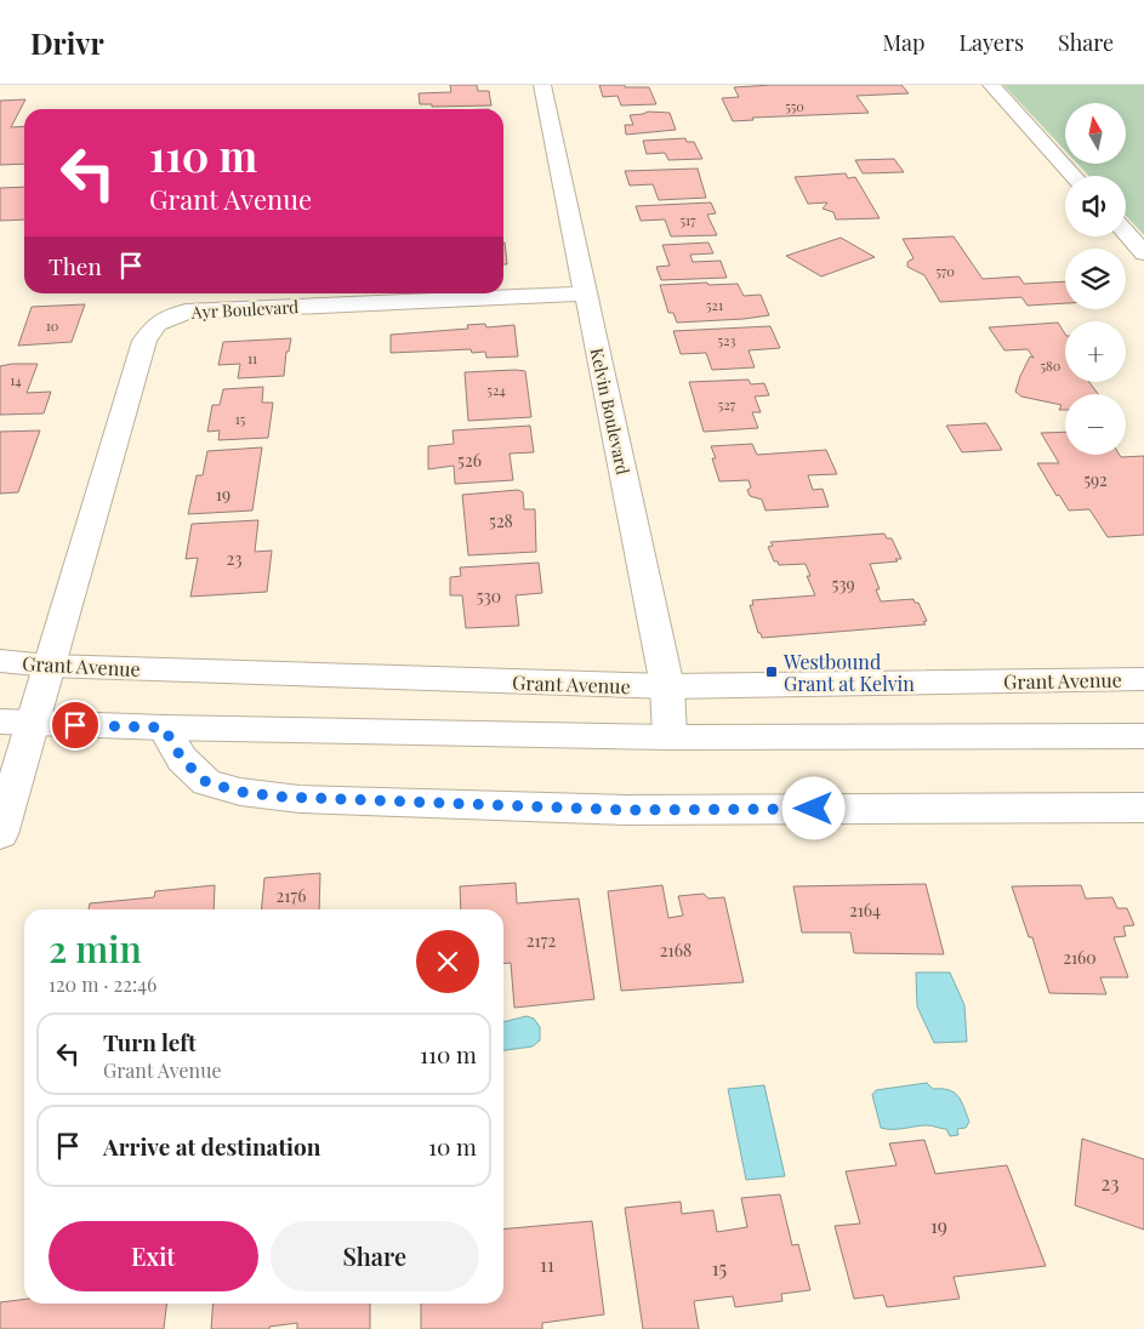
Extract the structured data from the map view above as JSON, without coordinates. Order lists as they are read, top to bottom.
{
  "streets": {
    "street": ["Ayr Boulevard", "Kelvin Boulevard", "Grant Avenue"]
  },
  "crossings": [
    ["Ayr Boulevard", "Kelvin Boulevard"],
    ["Ayr Boulevard", "Grant Avenue"],
    ["Kelvin Boulevard", "Grant Avenue"]
  ],
  "places": {
    "transit": ["Westbound Grant at Kelvin"]
  },
  "house_numbers": [
    "550",
    "517",
    "570",
    "521",
    "10",
    "523",
    "11",
    "580",
    "14",
    "524",
    "527",
    "15",
    "526",
    "592",
    "19",
    "528",
    "23",
    "539",
    "530",
    "2176",
    "2164",
    "2172",
    "2168",
    "2160",
    "23",
    "19",
    "11",
    "15"
  ],
  "north": "top",
  "page": {
    "header": "Drivr",
    "nav": ["Map", "Layers", "Share"],
    "map_buttons": ["+", "−"],
    "turn": ["110 m", "Grant Avenue"],
    "then": "Then",
    "heading": ["2 min", "120 m · 22:46"],
    "list": [
      {
        "name": "Turn left",
        "note": "Grant Avenue",
        "value": "110 m"
      },
      {
        "name": "Arrive at destination",
        "value": "10 m"
      }
    ],
    "buttons": ["Exit", "Share"]
  }
}
